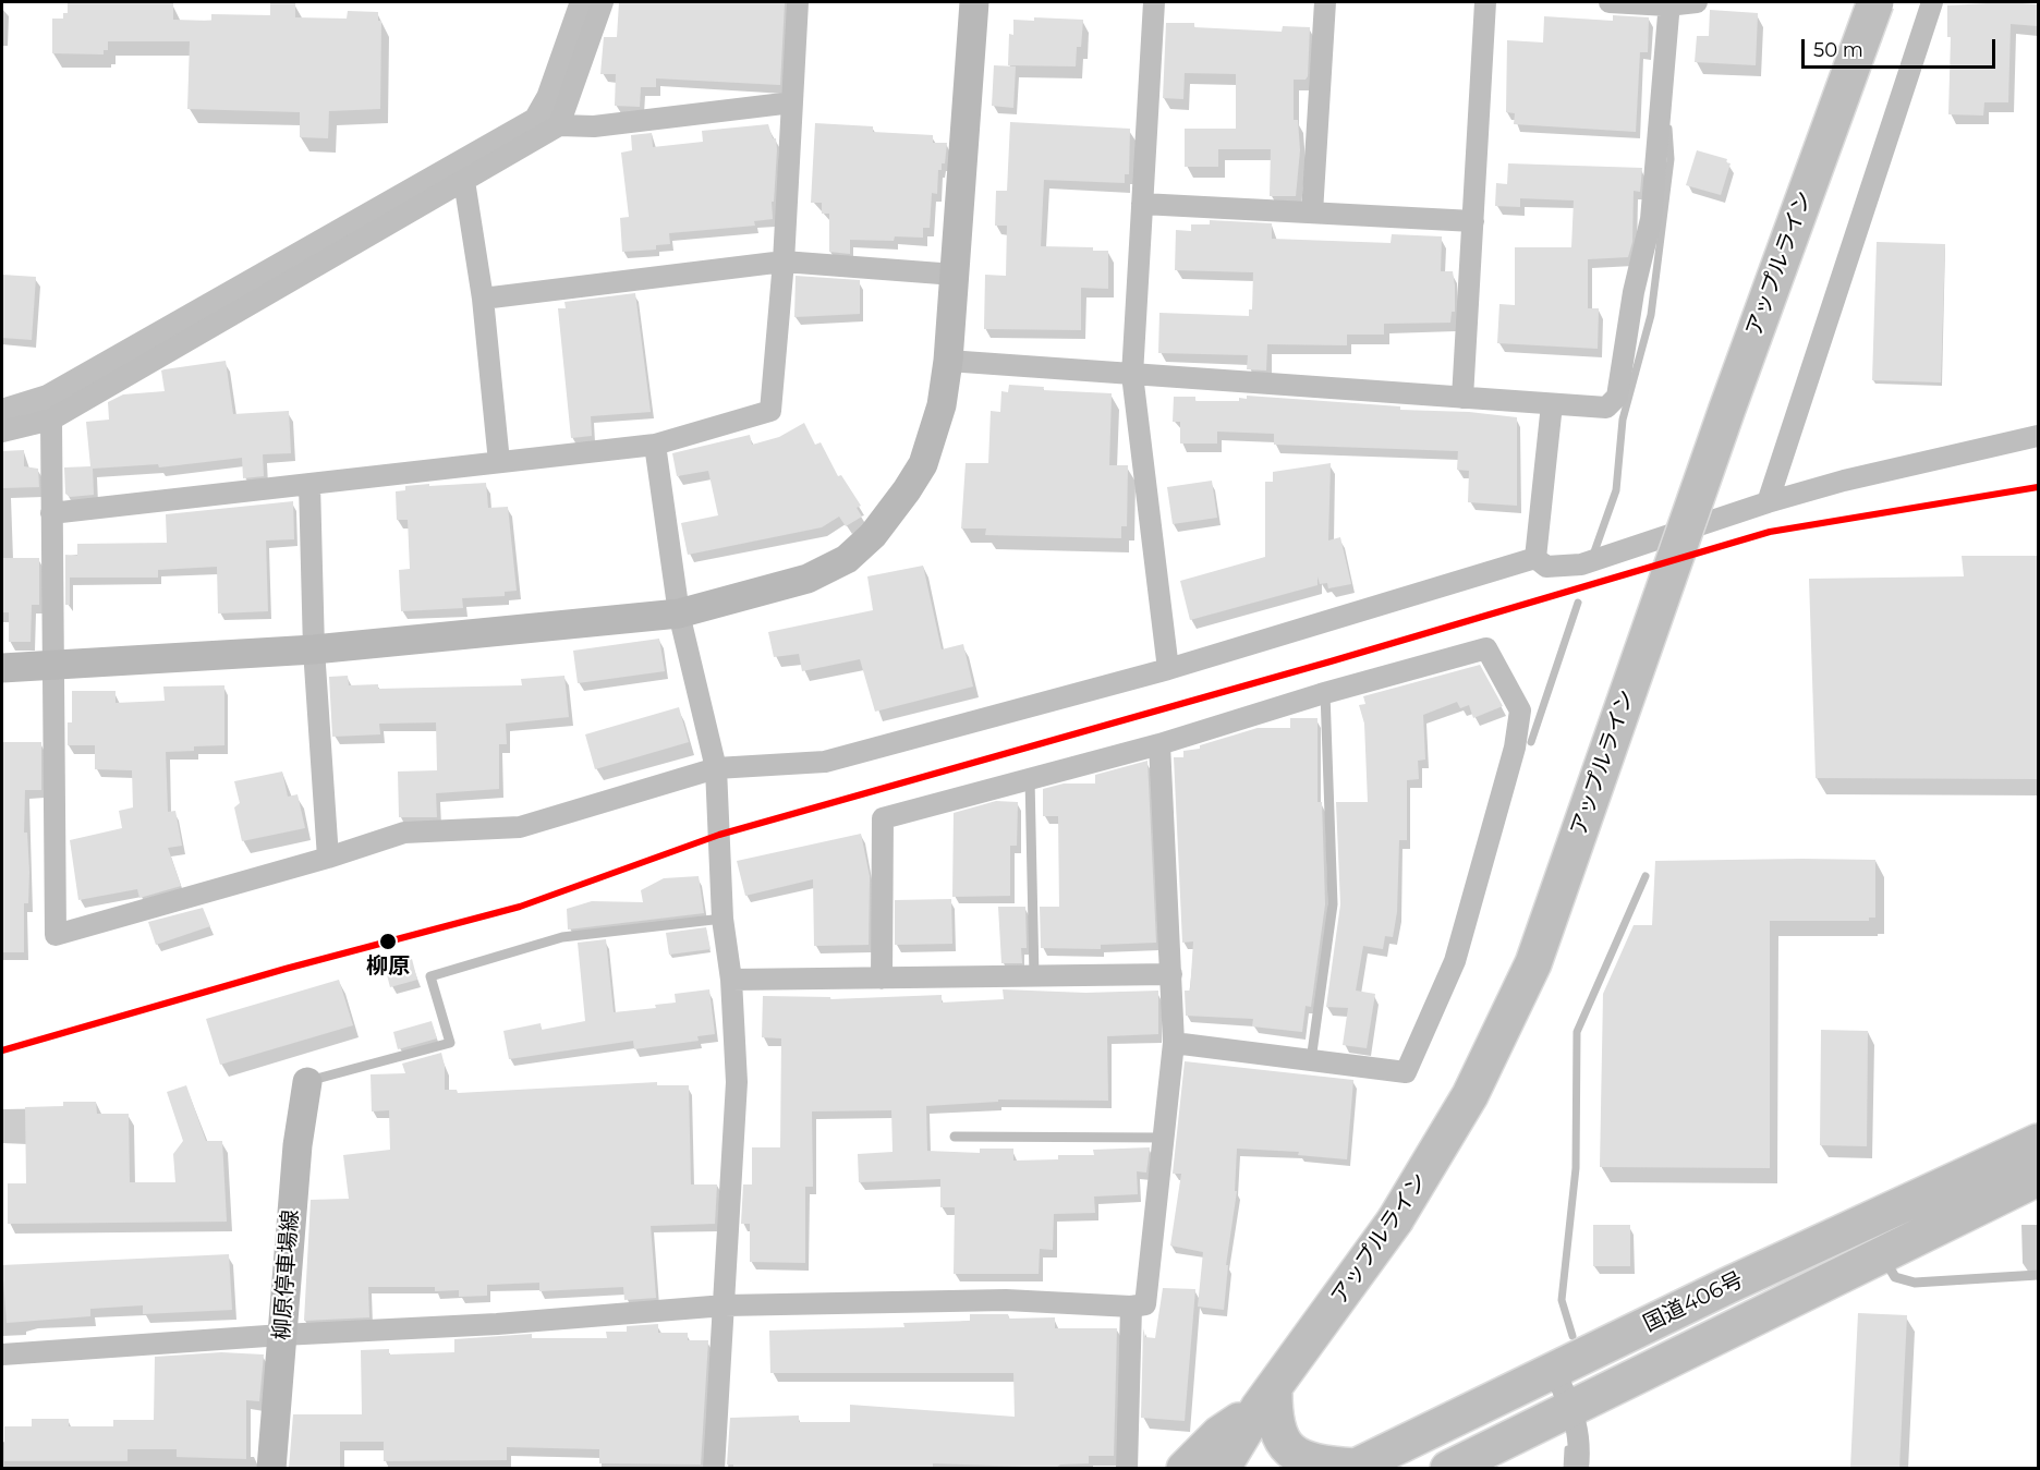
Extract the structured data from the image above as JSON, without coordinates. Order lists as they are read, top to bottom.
{
  "streets": {
    "highway": ["アップルライン", "国道406号"],
    "street": ["柳原停車場線"]
  },
  "places": ["柳原"],
  "scale_bar": "50 m"
}
